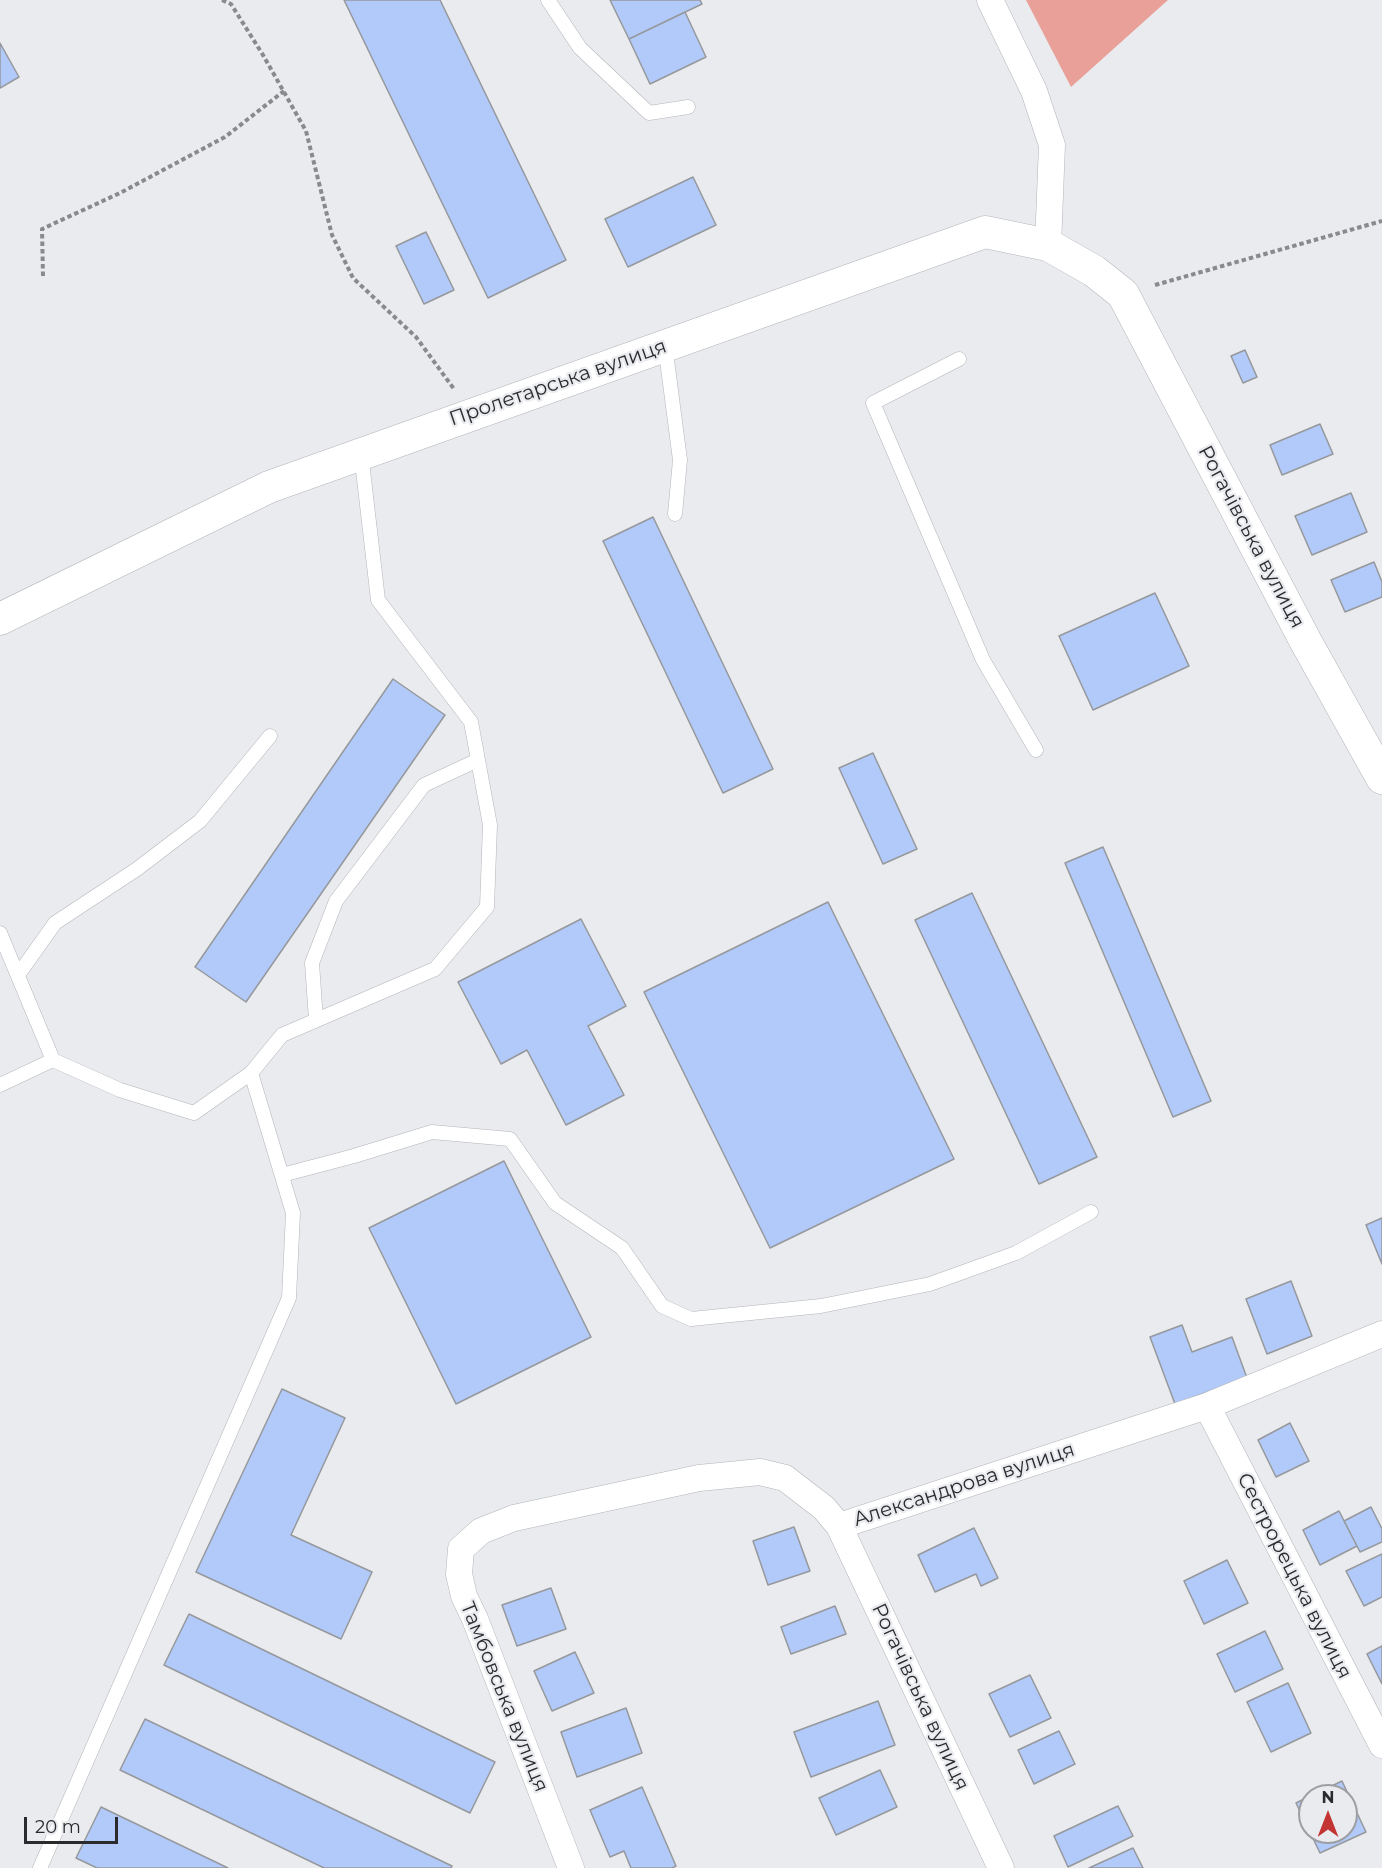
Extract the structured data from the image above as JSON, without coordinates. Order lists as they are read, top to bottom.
{
  "streets": {
    "street": [
      "Пролетарська вулиця",
      "Рогачівська вулиця",
      "Александрова вулиця",
      "Сестрорецька вулиця",
      "Тамбовська вулиця"
    ]
  },
  "crossings": [
    ["Пролетарська вулиця", "Рогачівська вулиця"],
    ["Рогачівська вулиця", "Александрова вулиця"],
    ["Александрова вулиця", "Сестрорецька вулиця"],
    ["Александрова вулиця", "Тамбовська вулиця"]
  ],
  "scale_bar": "20 m",
  "north": "top"
}
